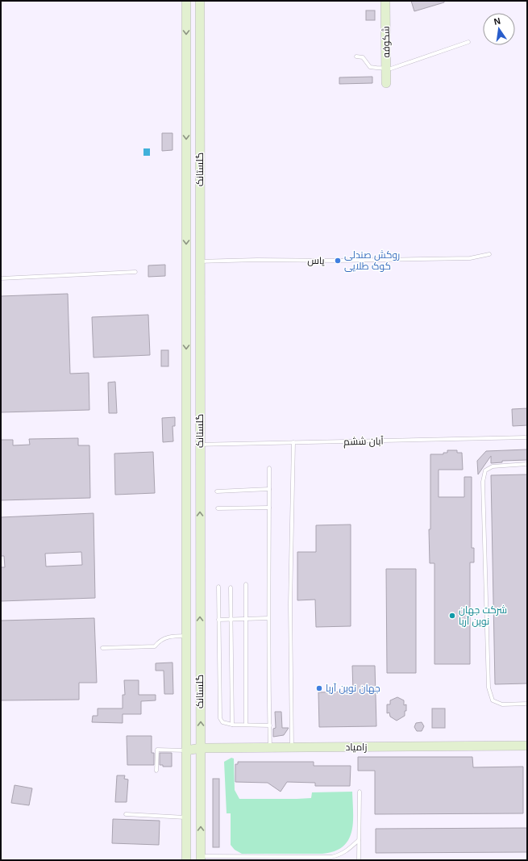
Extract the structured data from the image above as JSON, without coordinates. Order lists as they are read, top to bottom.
{
  "streets": {
    "street": ["شکوفه", "گلستانک", "زامیاد"],
    "lane": ["یاس", "آبان ششم"]
  },
  "crossings": [
    ["گلستانک", "یاس"],
    ["گلستانک", "آبان ششم"],
    ["گلستانک", "زامیاد"]
  ],
  "places": ["روکش صندلی کوک طلایی", "شرکت جهان نوین آریا", "جهان نوین آریا"],
  "north": "top"
}
